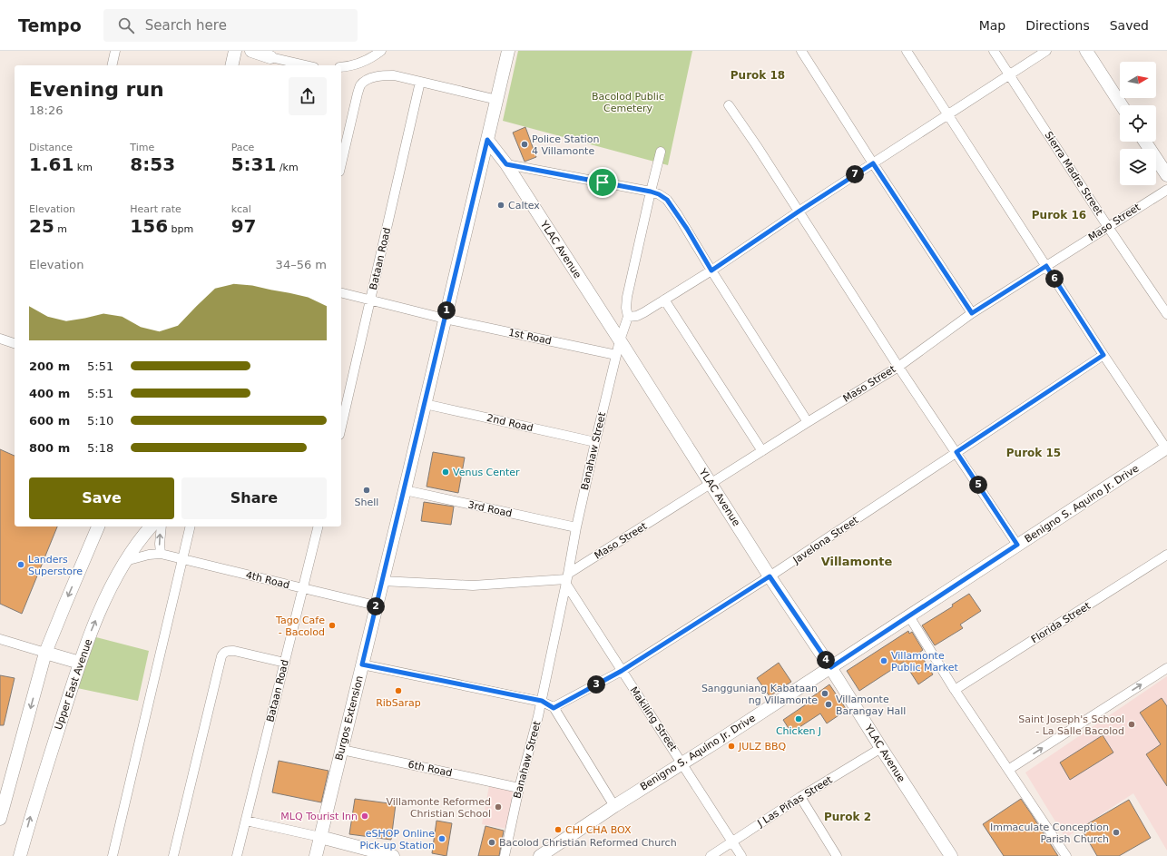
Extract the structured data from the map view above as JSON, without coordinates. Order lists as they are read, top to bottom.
{
  "streets": {
    "street": [
      "Sierra Madre Street",
      "Maso Street",
      "YLAC Avenue",
      "Bataan Road",
      "1st Road",
      "2nd Road",
      "Banahaw Street",
      "Benigno S. Aquino Jr. Drive",
      "3rd Road",
      "Javelona Street",
      "4th Road",
      "Florida Street",
      "Upper East Avenue",
      "Burgos Extension",
      "Makiling Street",
      "6th Road",
      "J Las Piñas Street"
    ]
  },
  "crossings": [
    ["Sierra Madre Street", "Maso Street"],
    ["Maso Street", "YLAC Avenue"],
    ["Maso Street", "Banahaw Street"],
    ["Maso Street", "Makiling Street"],
    ["YLAC Avenue", "Banahaw Street"],
    ["YLAC Avenue", "Benigno S. Aquino Jr. Drive"],
    ["YLAC Avenue", "Javelona Street"],
    ["YLAC Avenue", "Burgos Extension"],
    ["YLAC Avenue", "J Las Piñas Street"],
    ["Bataan Road", "1st Road"],
    ["Bataan Road", "4th Road"],
    ["1st Road", "Banahaw Street"],
    ["1st Road", "Burgos Extension"],
    ["2nd Road", "Banahaw Street"],
    ["2nd Road", "Burgos Extension"],
    ["Banahaw Street", "3rd Road"],
    ["Banahaw Street", "Makiling Street"],
    ["Banahaw Street", "6th Road"],
    ["Benigno S. Aquino Jr. Drive", "Makiling Street"],
    ["3rd Road", "Burgos Extension"],
    ["Javelona Street", "Makiling Street"],
    ["4th Road", "Upper East Avenue"],
    ["4th Road", "Burgos Extension"],
    ["Burgos Extension", "6th Road"],
    ["Makiling Street", "J Las Piñas Street"]
  ],
  "districts": [
    "Purok 18",
    "Purok 16",
    "Purok 15",
    "Villamonte",
    "Purok 2"
  ],
  "parks": ["Bacolod Public Cemetery"],
  "places": [
    "Police Station 4 Villamonte",
    "Caltex",
    "Venus Center",
    "Shell",
    "Landers Superstore",
    "Tago Cafe - Bacolod",
    "Villamonte Public Market",
    "RibSarap",
    "Sangguniang Kabataan ng Villamonte",
    "Villamonte Barangay Hall",
    "Chicken J",
    "Saint Joseph's School - La Salle Bacolod",
    "JULZ BBQ",
    "Villamonte Reformed Christian School",
    "MLQ Tourist Inn",
    "CHI CHA BOX",
    "Immaculate Conception Parish Church",
    "eSHOP Online Pick-up Station",
    "Bacolod Christian Reformed Church"
  ],
  "north": "right",
  "page": {
    "header": "Tempo",
    "search": "Search here",
    "nav": ["Map", "Directions", "Saved"],
    "heading": ["Evening run", "18:26"],
    "stats": [
      ["Distance", "1.61 km"],
      ["Time", "8:53"],
      ["Pace", "5:31 /km"],
      ["Elevation", "25 m"],
      ["Heart rate", "156 bpm"],
      ["kcal", "97"]
    ],
    "pins": [
      "7",
      "6",
      "1",
      "5",
      "2",
      "4",
      "3"
    ],
    "chart": ["Elevation", "34–56 m"],
    "list": [
      {
        "name": "200 m",
        "note": "5:51"
      },
      {
        "name": "400 m",
        "note": "5:51"
      },
      {
        "name": "600 m",
        "note": "5:10"
      },
      {
        "name": "800 m",
        "note": "5:18"
      }
    ],
    "buttons": ["Save", "Share"]
  }
}
